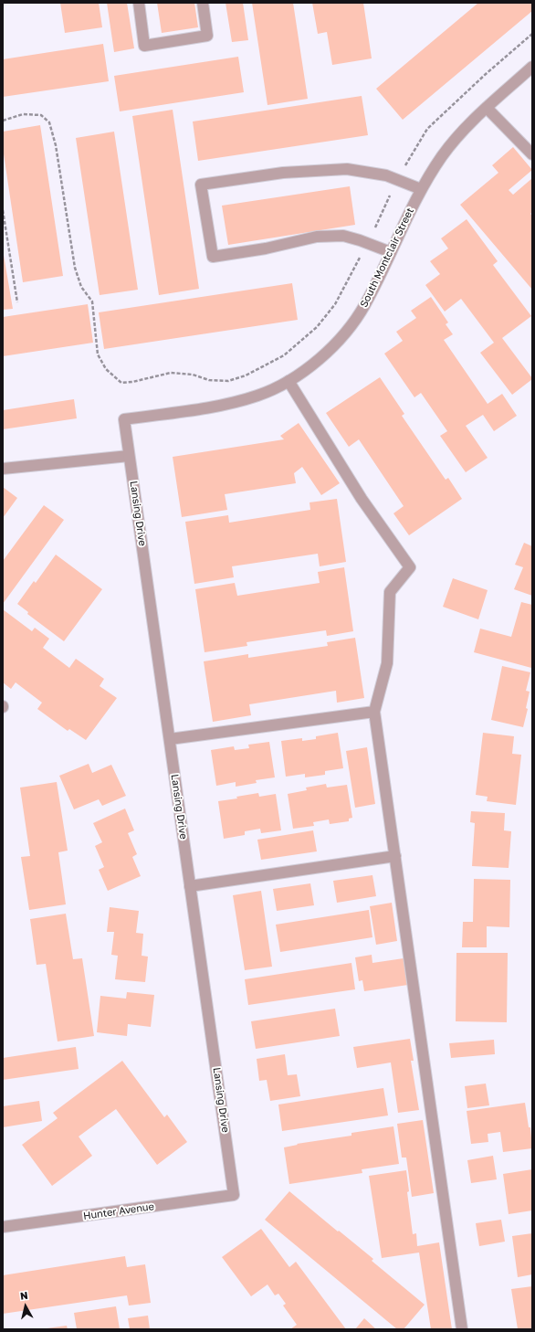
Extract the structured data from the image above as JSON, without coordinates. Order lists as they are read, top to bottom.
{
  "streets": {
    "street": ["South Montclair Street", "Lansing Drive", "Hunter Avenue"]
  },
  "crossings": [
    ["South Montclair Street", "Lansing Drive"],
    ["Lansing Drive", "Hunter Avenue"]
  ],
  "north": "top"
}
